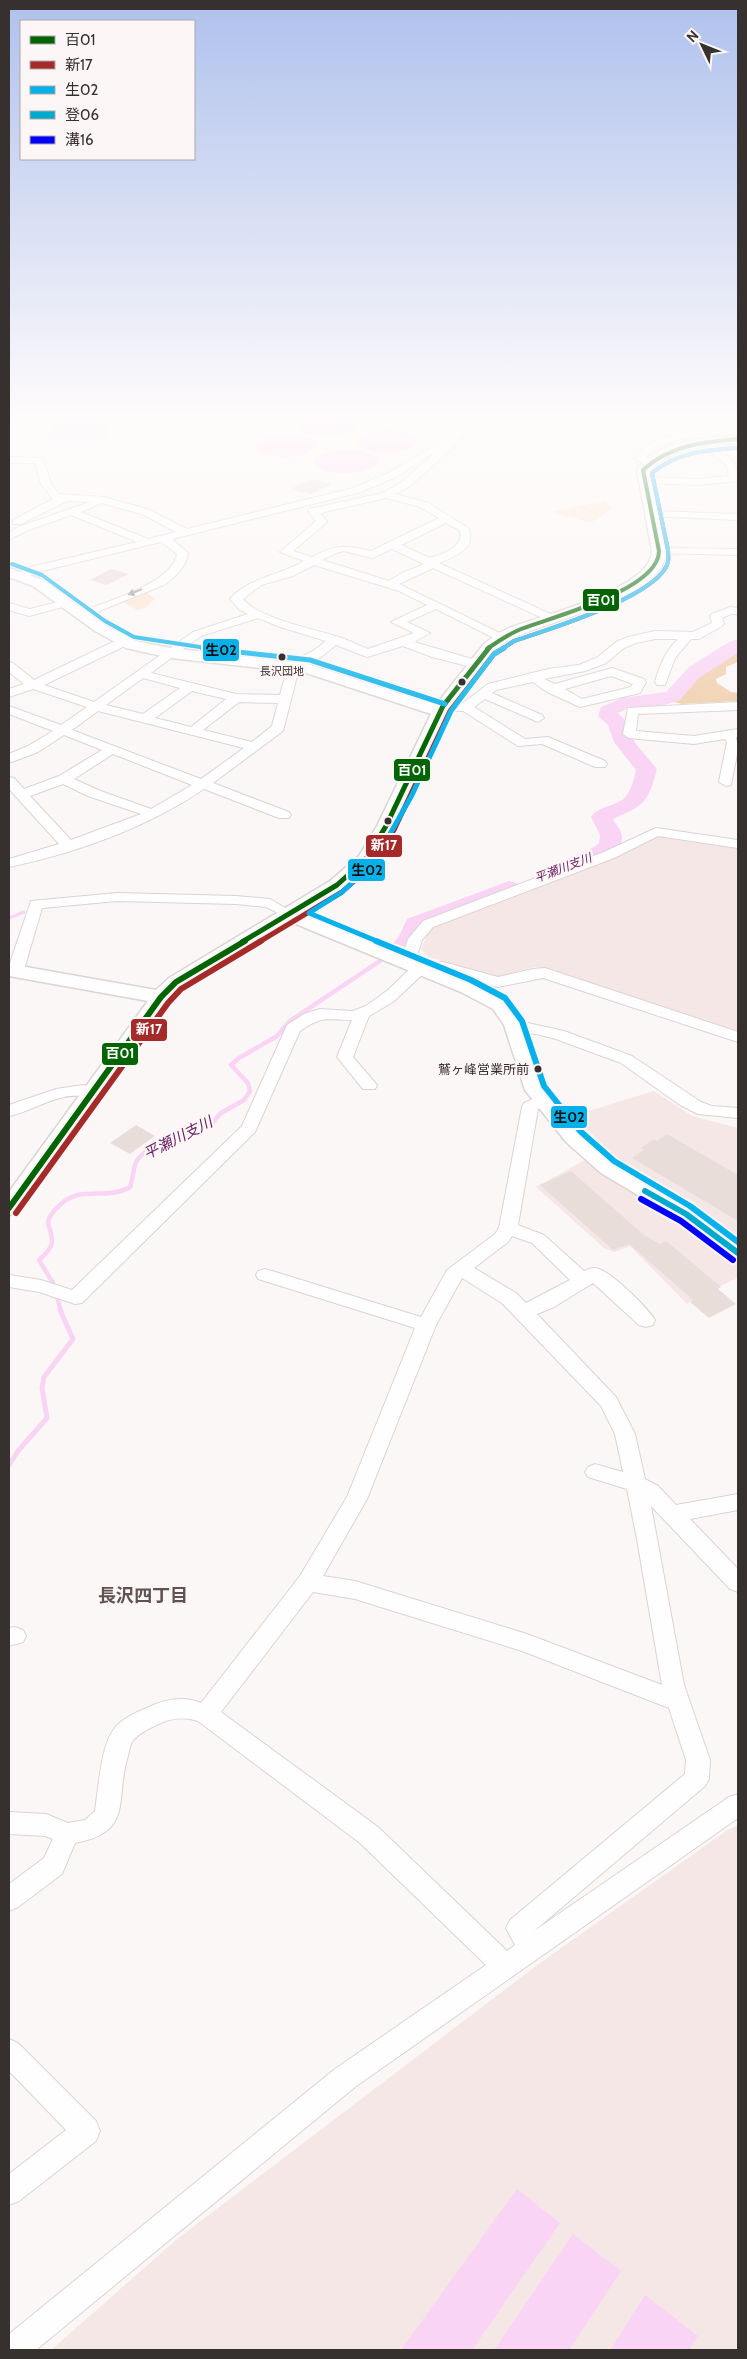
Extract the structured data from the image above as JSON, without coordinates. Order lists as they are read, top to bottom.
{
  "districts": ["長沢四丁目"],
  "water": ["平瀬川支川"],
  "places": ["長沢団地", "鷲ヶ峰営業所前"],
  "lines": [
    "transit line 百01",
    "transit line 新17",
    "transit line 生02",
    "transit line 登06",
    "transit line 溝16"
  ],
  "legend": [
    "百01",
    "新17",
    "生02",
    "登06",
    "溝16"
  ],
  "north": "top left"
}
